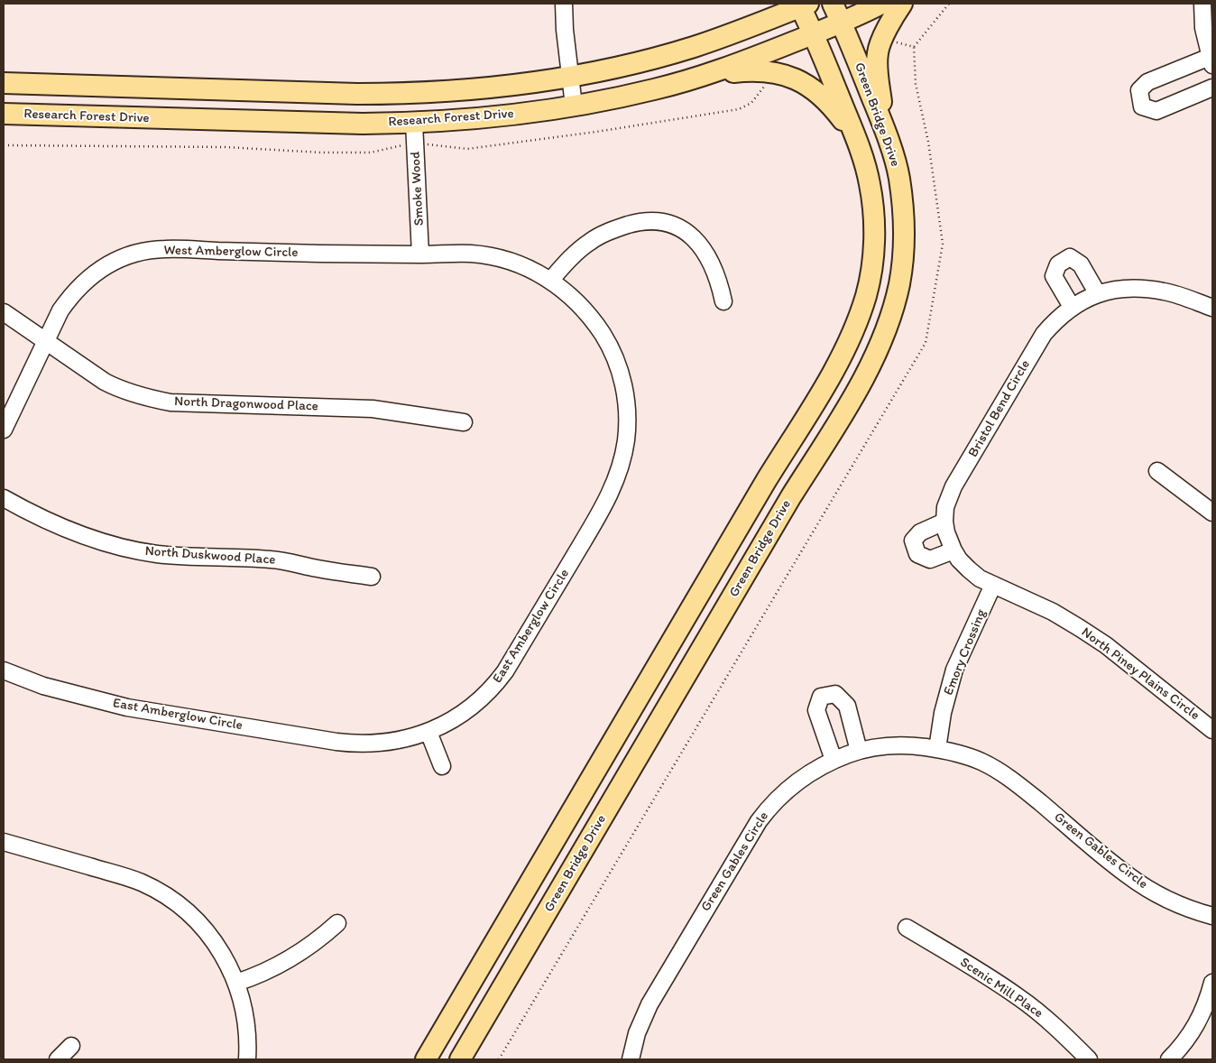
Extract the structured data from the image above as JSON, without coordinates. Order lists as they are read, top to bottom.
{
  "streets": {
    "main road": ["Green Bridge Drive", "Research Forest Drive"],
    "street": [
      "Smoke Wood",
      "West Amberglow Circle",
      "North Dragonwood Place",
      "Bristol Bend Circle",
      "North Duskwood Place",
      "East Amberglow Circle",
      "Emory Crossing",
      "North Piney Plains Circle",
      "Green Gables Circle",
      "Scenic Mill Place"
    ]
  },
  "crossings": [
    ["Green Bridge Drive", "Research Forest Drive"],
    ["Research Forest Drive", "Smoke Wood"],
    ["Smoke Wood", "West Amberglow Circle"],
    ["West Amberglow Circle", "North Dragonwood Place"],
    ["West Amberglow Circle", "East Amberglow Circle"],
    ["Bristol Bend Circle", "Emory Crossing"],
    ["Bristol Bend Circle", "North Piney Plains Circle"],
    ["Emory Crossing", "North Piney Plains Circle"],
    ["Emory Crossing", "Green Gables Circle"]
  ]
}
